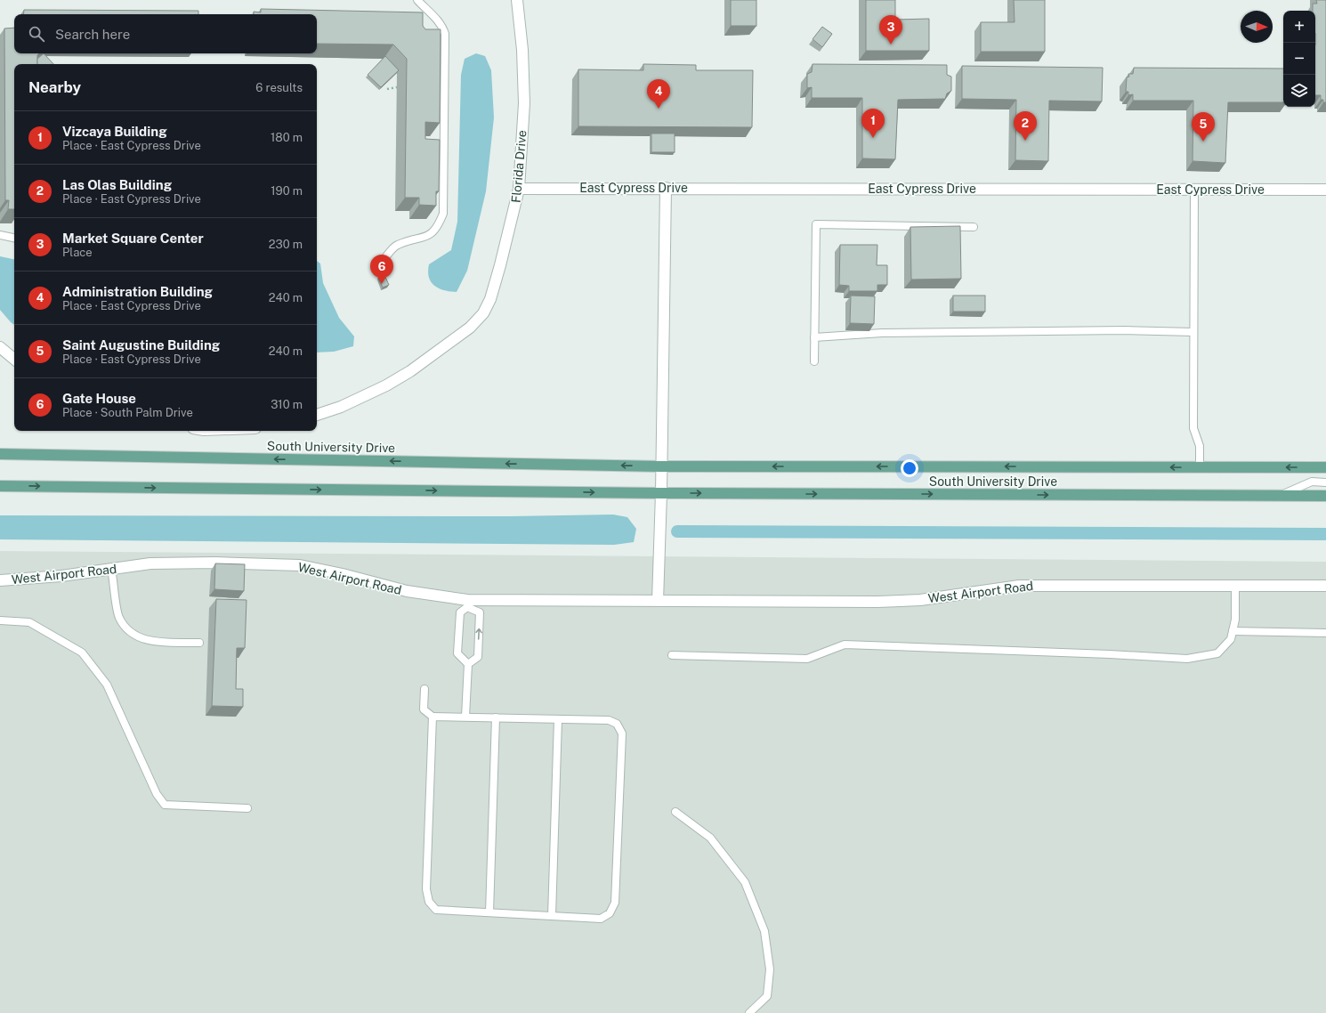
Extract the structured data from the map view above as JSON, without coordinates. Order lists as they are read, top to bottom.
{
  "streets": {
    "main road": ["South University Drive"],
    "street": ["Florida Drive", "East Cypress Drive", "West Airport Road"]
  },
  "crossings": [
    ["Florida Drive", "East Cypress Drive"]
  ],
  "north": "right",
  "page": {
    "map_buttons": ["+", "−"],
    "search": "Search here",
    "pins": [
      "3",
      "4",
      "1",
      "2",
      "5",
      "6"
    ],
    "heading": ["Nearby", "6 results"],
    "list": [
      {
        "mark": "1",
        "name": "Vizcaya Building",
        "note": "Place · East Cypress Drive",
        "value": "180 m"
      },
      {
        "mark": "2",
        "name": "Las Olas Building",
        "note": "Place · East Cypress Drive",
        "value": "190 m"
      },
      {
        "mark": "3",
        "name": "Market Square Center",
        "note": "Place",
        "value": "230 m"
      },
      {
        "mark": "4",
        "name": "Administration Building",
        "note": "Place · East Cypress Drive",
        "value": "240 m"
      },
      {
        "mark": "5",
        "name": "Saint Augustine Building",
        "note": "Place · East Cypress Drive",
        "value": "240 m"
      },
      {
        "mark": "6",
        "name": "Gate House",
        "note": "Place · South Palm Drive",
        "value": "310 m"
      }
    ]
  }
}
